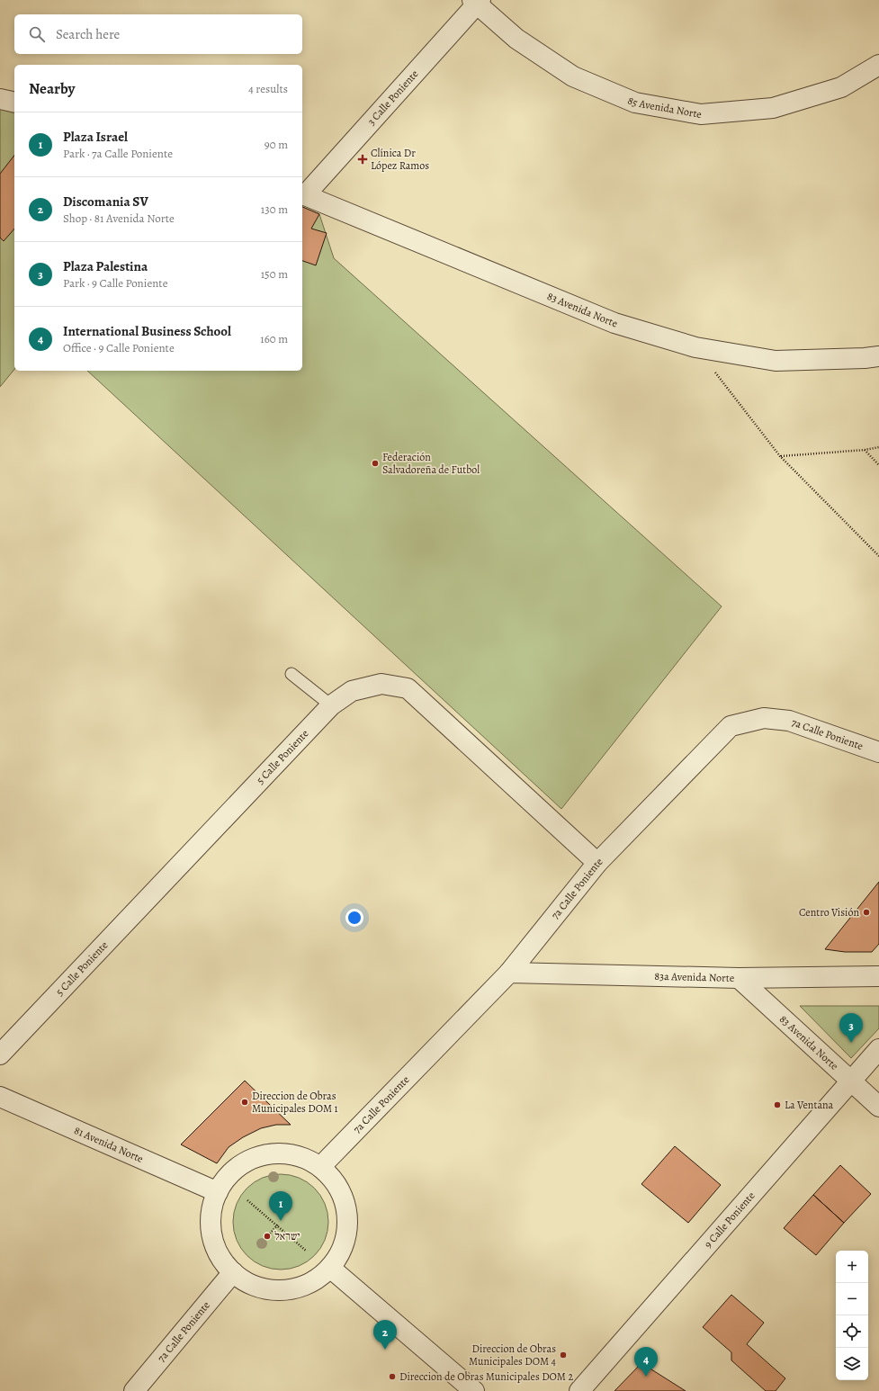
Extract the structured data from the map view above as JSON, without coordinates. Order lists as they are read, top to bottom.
{
  "streets": {
    "street": [
      "3 Calle Poniente",
      "85 Avenida Norte",
      "83 Avenida Norte",
      "7a Calle Poniente",
      "5 Calle Poniente",
      "83a Avenida Norte",
      "81 Avenida Norte",
      "9 Calle Poniente"
    ]
  },
  "crossings": [
    ["3 Calle Poniente", "85 Avenida Norte"],
    ["3 Calle Poniente", "83 Avenida Norte"],
    ["83 Avenida Norte", "83a Avenida Norte"],
    ["83 Avenida Norte", "9 Calle Poniente"],
    ["7a Calle Poniente", "5 Calle Poniente"],
    ["7a Calle Poniente", "83a Avenida Norte"]
  ],
  "places": {
    "health": ["Clínica Dr López Ramos"],
    "other": [
      "Federación Salvadoreña de Futbol",
      "Centro Visión",
      "Direccion de Obras Municipales DOM 1",
      "La Ventana",
      "ישראל",
      "Direccion de Obras Municipales DOM 4",
      "Direccion de Obras Municipales DOM 2"
    ]
  },
  "page": {
    "search": "Search here",
    "heading": ["Nearby", "4 results"],
    "list": [
      {
        "mark": "1",
        "name": "Plaza Israel",
        "note": "Park · 7a Calle Poniente",
        "value": "90 m"
      },
      {
        "mark": "2",
        "name": "Discomania SV",
        "note": "Shop · 81 Avenida Norte",
        "value": "130 m"
      },
      {
        "mark": "3",
        "name": "Plaza Palestina",
        "note": "Park · 9 Calle Poniente",
        "value": "150 m"
      },
      {
        "mark": "4",
        "name": "International Business School",
        "note": "Office · 9 Calle Poniente",
        "value": "160 m"
      }
    ],
    "pins": [
      "3",
      "1",
      "2",
      "4"
    ],
    "map_buttons": ["+", "−"]
  }
}
